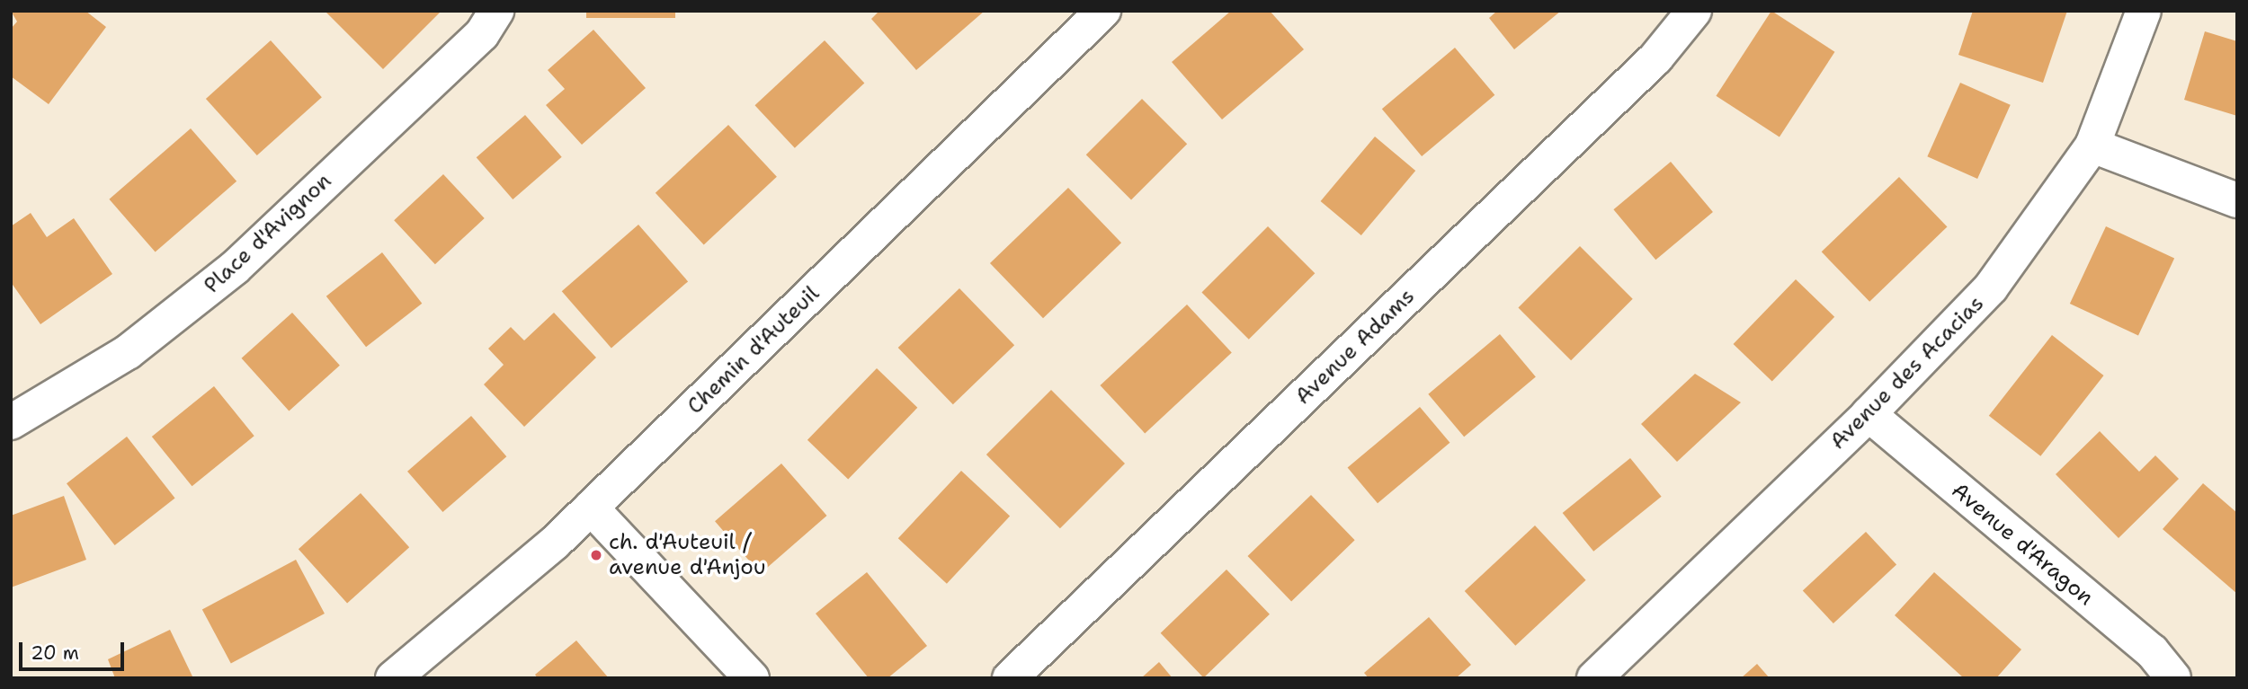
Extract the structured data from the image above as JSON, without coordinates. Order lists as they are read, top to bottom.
{
  "streets": {
    "street": [
      "Place d'Avignon",
      "Avenue Adams",
      "Chemin d'Auteuil",
      "Avenue des Acacias",
      "Avenue d'Aragon"
    ]
  },
  "crossings": [
    ["Avenue des Acacias", "Avenue d'Aragon"]
  ],
  "places": ["ch. d'Auteuil / avenue d'Anjou"],
  "scale_bar": "20 m"
}
